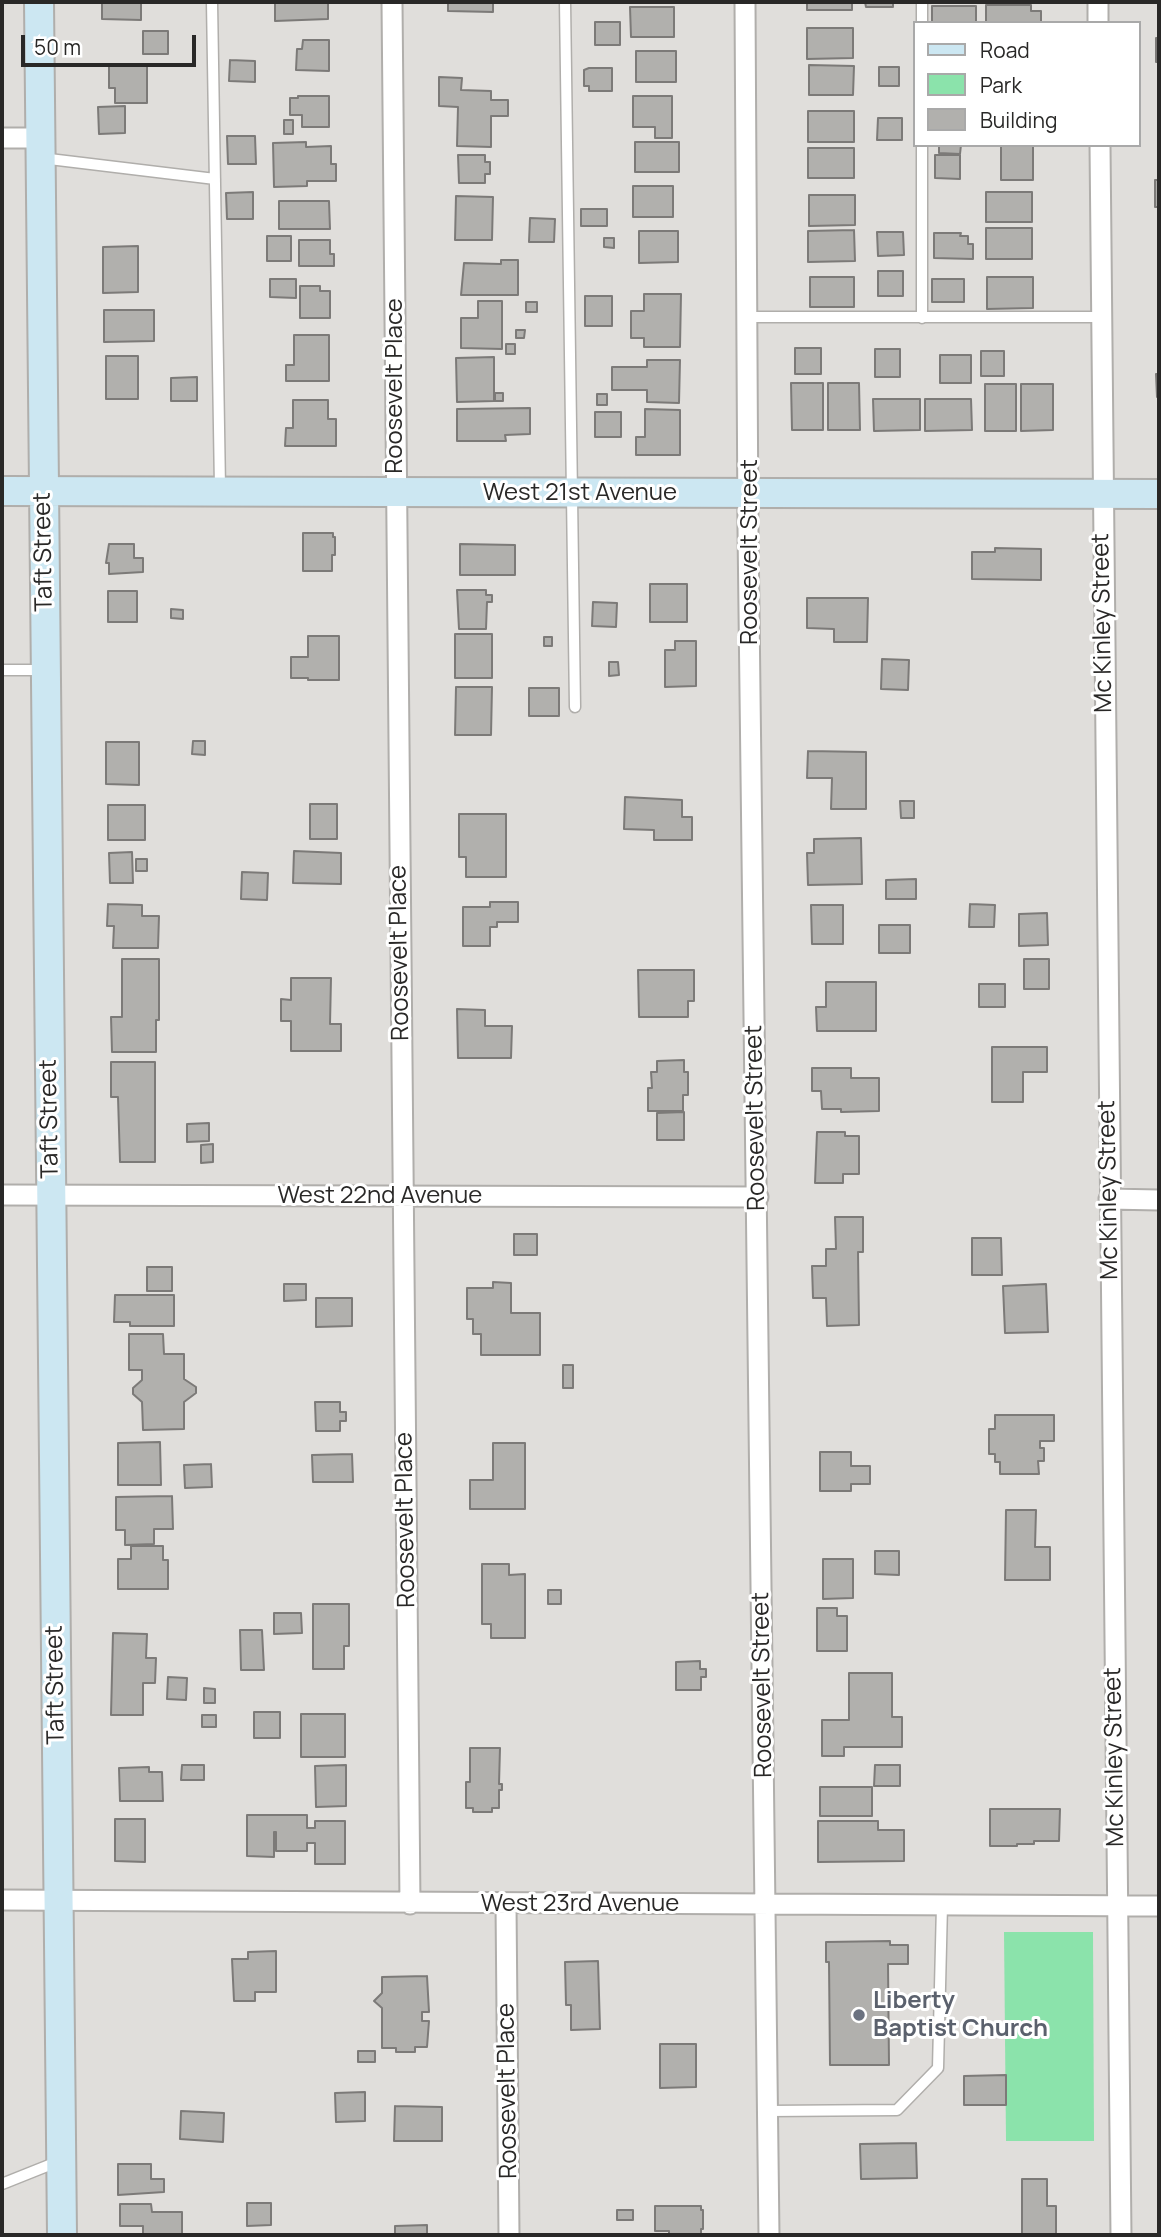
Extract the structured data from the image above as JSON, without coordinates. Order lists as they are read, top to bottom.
{
  "streets": {
    "street": [
      "Roosevelt Place",
      "West 21st Avenue",
      "Taft Street",
      "Roosevelt Street",
      "Mc Kinley Street",
      "West 22nd Avenue",
      "West 23rd Avenue"
    ]
  },
  "crossings": [
    ["Roosevelt Place", "West 21st Avenue"],
    ["Roosevelt Place", "West 22nd Avenue"],
    ["Roosevelt Place", "West 23rd Avenue"],
    ["West 21st Avenue", "Taft Street"],
    ["West 21st Avenue", "Roosevelt Street"],
    ["West 21st Avenue", "Mc Kinley Street"],
    ["Taft Street", "West 22nd Avenue"],
    ["Taft Street", "West 23rd Avenue"],
    ["Roosevelt Street", "West 22nd Avenue"],
    ["Roosevelt Street", "West 23rd Avenue"],
    ["Mc Kinley Street", "West 23rd Avenue"]
  ],
  "places": ["Liberty Baptist Church"],
  "legend": ["Road", "Park", "Building"],
  "scale_bar": "50 m"
}
